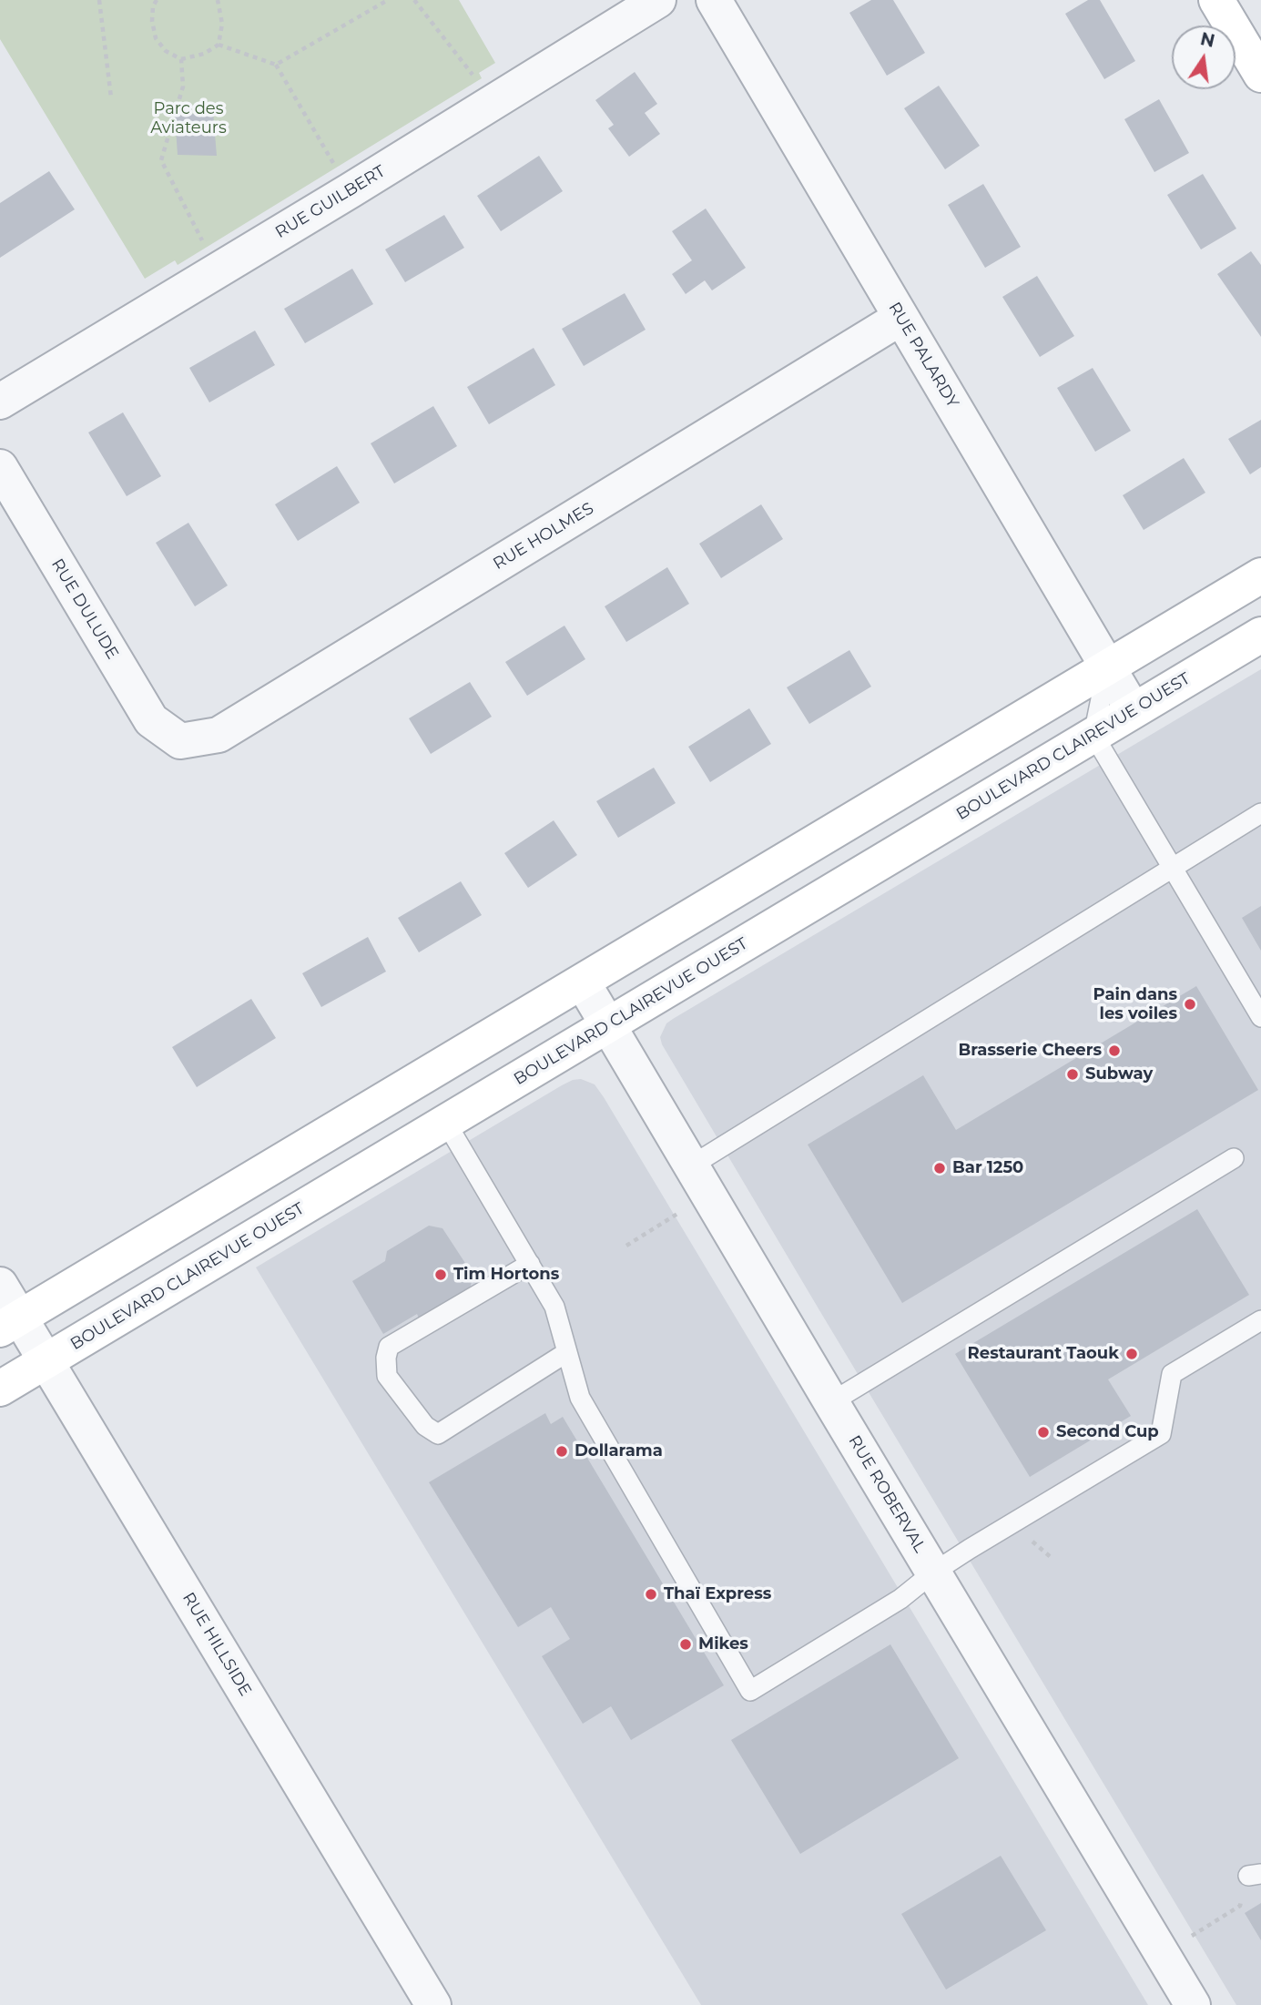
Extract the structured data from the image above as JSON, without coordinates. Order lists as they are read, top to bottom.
{
  "streets": {
    "street": [
      "RUE GUILBERT",
      "RUE PALARDY",
      "RUE HOLMES",
      "RUE DULUDE",
      "BOULEVARD CLAIREVUE OUEST",
      "RUE ROBERVAL",
      "RUE HILLSIDE"
    ]
  },
  "crossings": [
    ["RUE PALARDY", "RUE HOLMES"],
    ["RUE PALARDY", "BOULEVARD CLAIREVUE OUEST"],
    ["RUE HOLMES", "RUE DULUDE"],
    ["BOULEVARD CLAIREVUE OUEST", "RUE ROBERVAL"],
    ["BOULEVARD CLAIREVUE OUEST", "RUE HILLSIDE"]
  ],
  "parks": ["Parc des Aviateurs"],
  "places": [
    "Pain dans les voiles",
    "Brasserie Cheers",
    "Subway",
    "Bar 1250",
    "Tim Hortons",
    "Restaurant Taouk",
    "Second Cup",
    "Dollarama",
    "Thaï Express",
    "Mikes"
  ],
  "north": "top"
}
